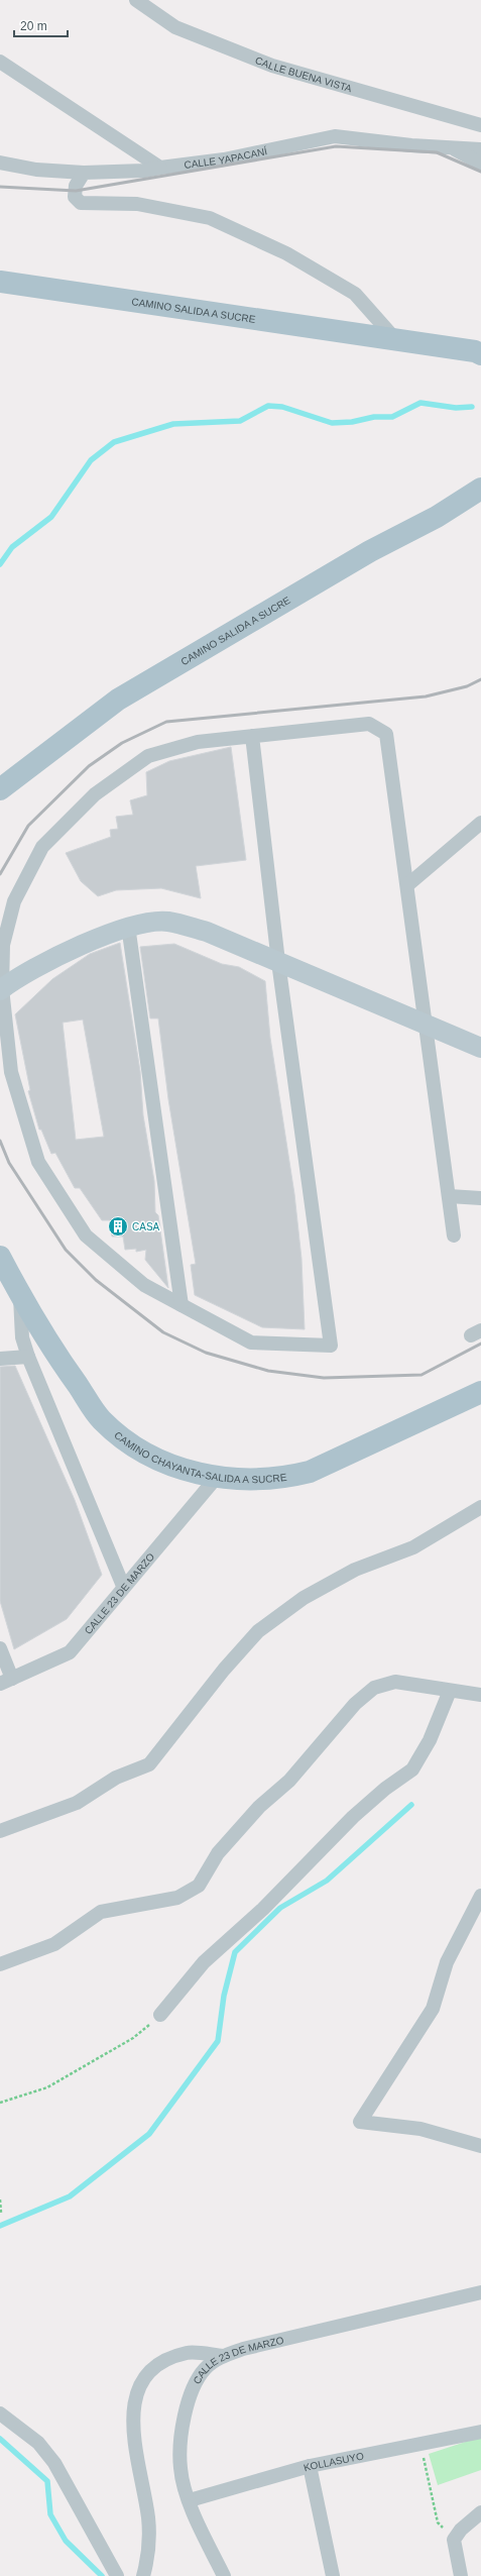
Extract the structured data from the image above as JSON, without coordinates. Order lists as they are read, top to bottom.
{
  "streets": {
    "main road": ["CAMINO SALIDA A SUCRE", "CAMINO CHAYANTA-SALIDA A SUCRE"],
    "street": [
      "CALLE BUENA VISTA",
      "CALLE YAPACANÍ",
      "CALLE 23 DE MARZO",
      "KOLLASUYO"
    ]
  },
  "crossings": [
    ["CAMINO CHAYANTA-SALIDA A SUCRE", "CALLE 23 DE MARZO"],
    ["CALLE 23 DE MARZO", "KOLLASUYO"]
  ],
  "places": {
    "building": ["CASA"]
  },
  "scale_bar": "20 m"
}
